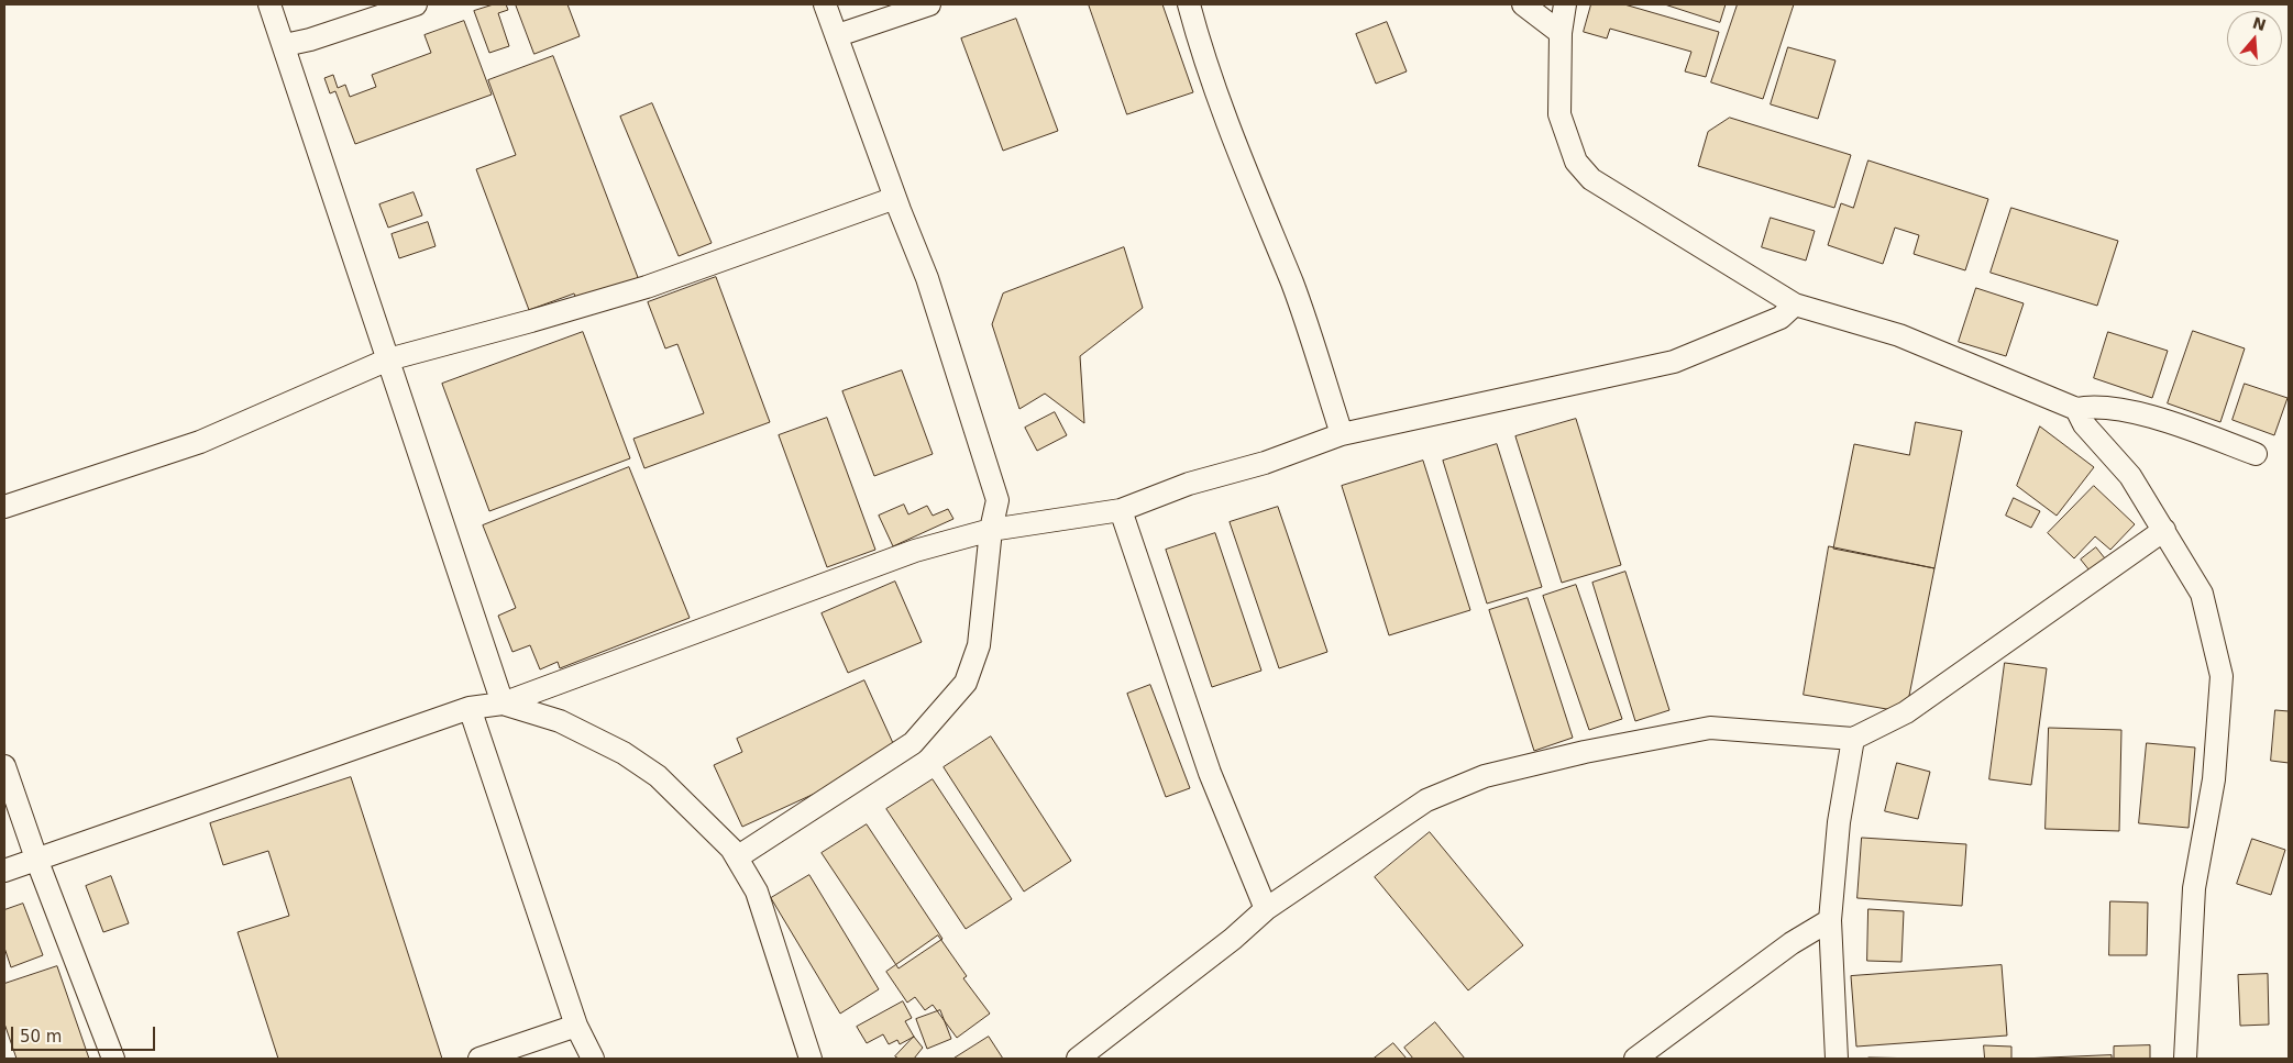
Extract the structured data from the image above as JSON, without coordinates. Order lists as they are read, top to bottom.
{
  "scale_bar": "50 m",
  "north": "top"
}
